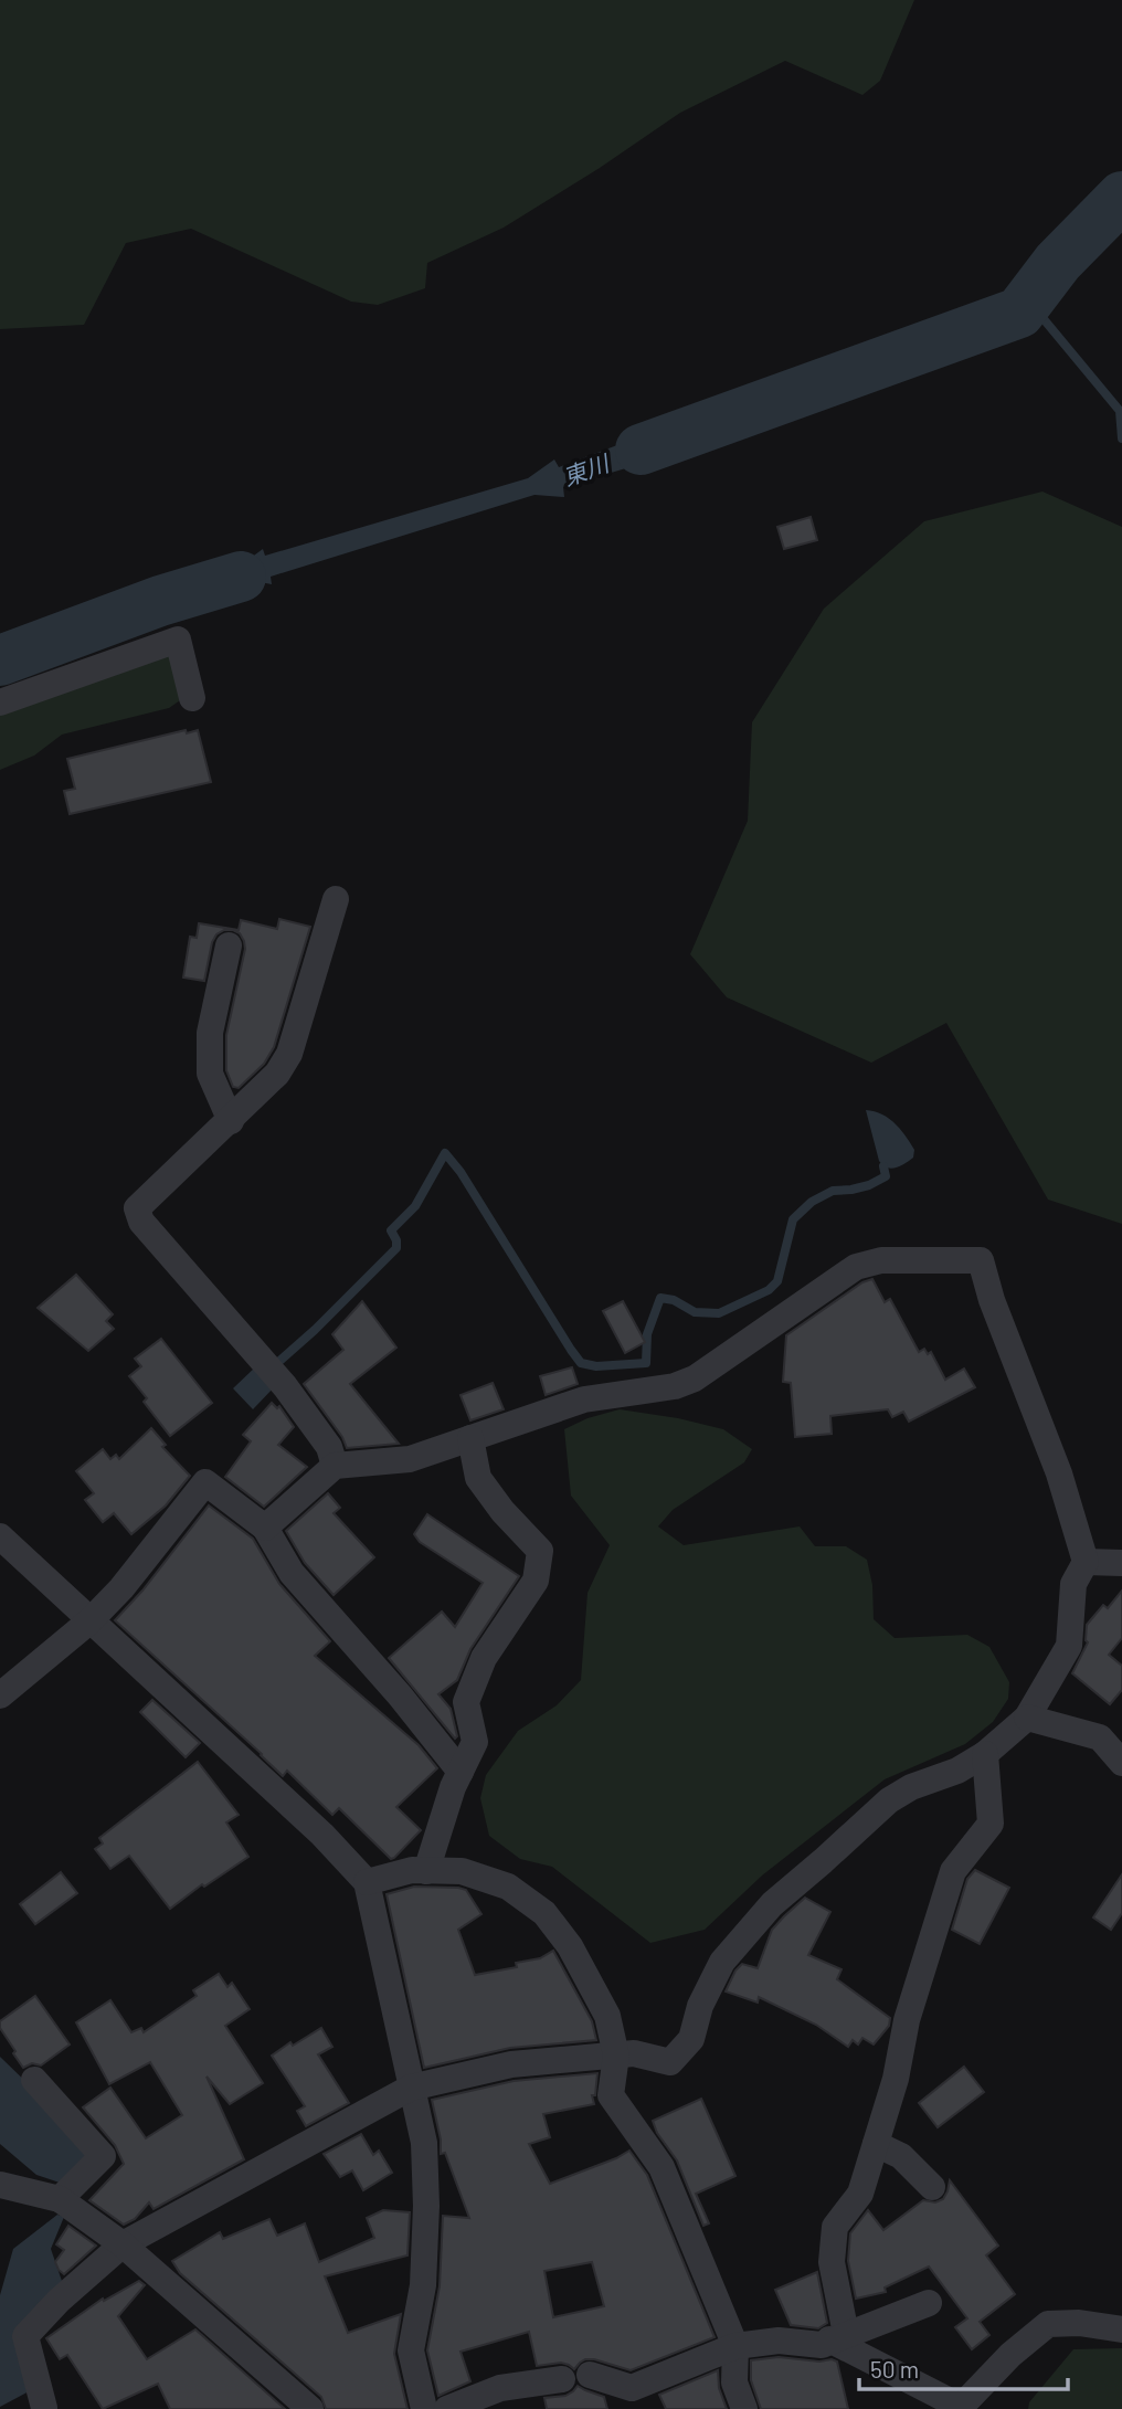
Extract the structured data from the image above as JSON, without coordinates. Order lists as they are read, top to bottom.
{
  "water": ["東川"],
  "scale_bar": "50 m"
}
